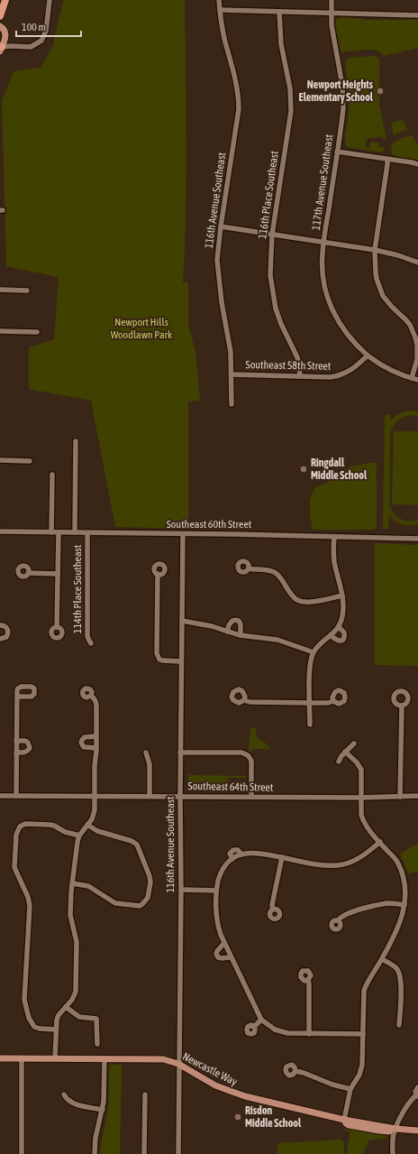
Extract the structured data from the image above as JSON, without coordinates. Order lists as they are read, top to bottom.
{
  "streets": {
    "main road": ["Newcastle Way"],
    "street": [
      "117th Avenue Southeast",
      "116th Place Southeast",
      "116th Avenue Southeast",
      "Southeast 58th Street",
      "Southeast 60th Street",
      "114th Place Southeast",
      "Southeast 64th Street"
    ]
  },
  "crossings": [
    ["117th Avenue Southeast", "Southeast 58th Street"],
    ["116th Place Southeast", "Southeast 58th Street"],
    ["116th Avenue Southeast", "Southeast 58th Street"],
    ["116th Avenue Southeast", "Southeast 60th Street"],
    ["116th Avenue Southeast", "Southeast 64th Street"],
    ["116th Avenue Southeast", "Newcastle Way"],
    ["Southeast 60th Street", "114th Place Southeast"]
  ],
  "parks": ["Newport Hills Woodlawn Park"],
  "places": ["Newport Heights Elementary School", "Ringdall Middle School", "Risdon Middle School"],
  "scale_bar": "100 m"
}
